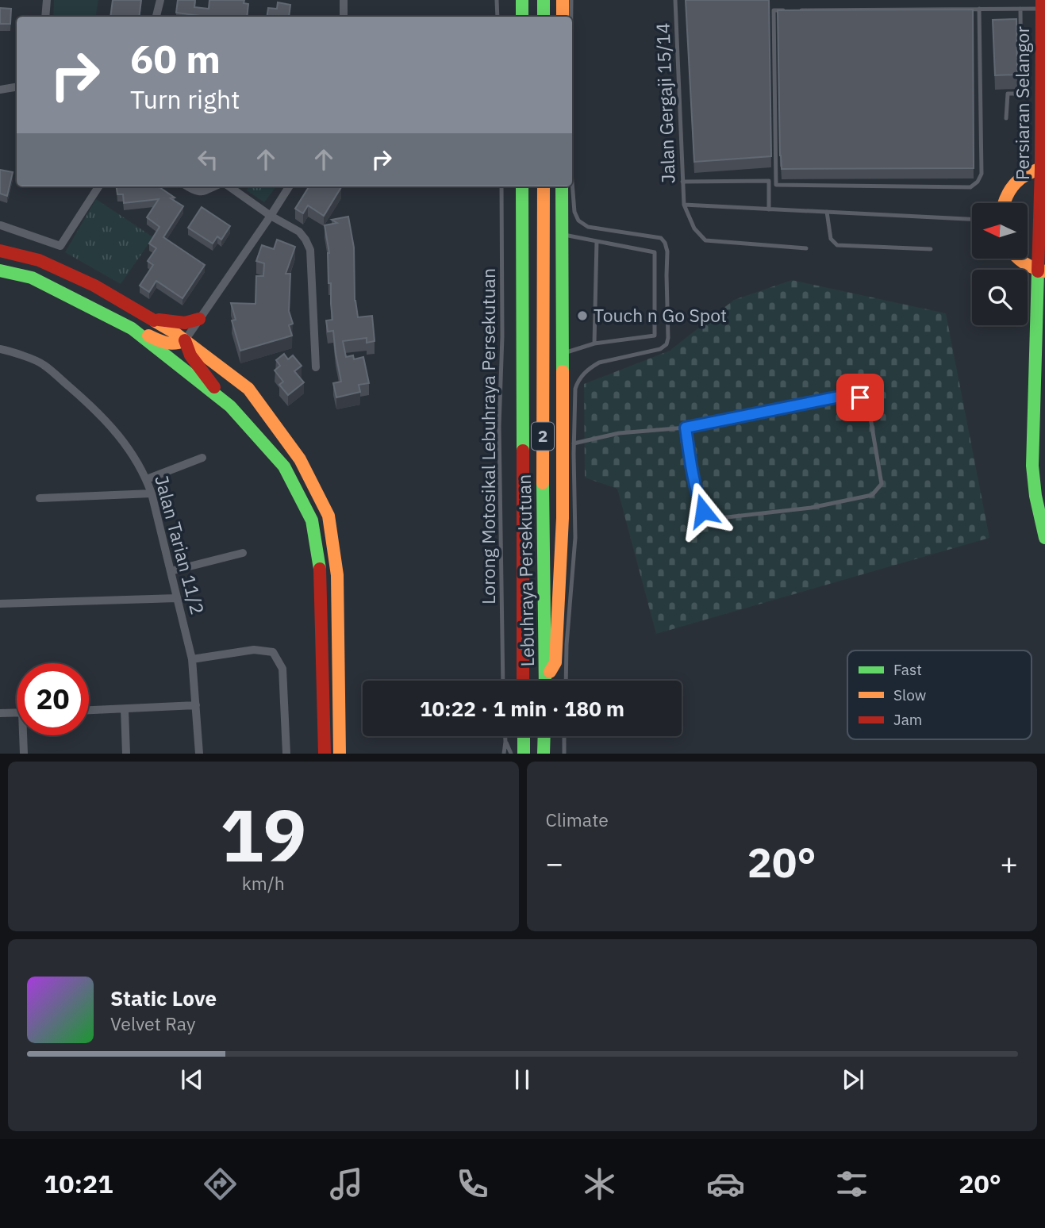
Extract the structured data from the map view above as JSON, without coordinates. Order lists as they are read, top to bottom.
{
  "streets": {
    "main road": ["Persiaran Selangor", "2", "Lebuhraya Persekutuan"],
    "street": ["Jalan Tarian 11/2"],
    "lane": ["Jalan Gergaji 15/14", "Lorong Motosikal Lebuhraya Persekutuan"]
  },
  "places": ["Touch n Go Spot"],
  "legend": ["Fast", "Slow", "Jam"],
  "north": "left",
  "page": {
    "turn": ["60 m", "Turn right"],
    "limit": "20",
    "trip": "10:22 · 1 min · 180 m",
    "tile": [
      ["19", "km/h"],
      "Climate"
    ],
    "heat": ["−", "20°", "+"],
    "song": ["Static Love", "Velvet Ray"],
    "tabs": ["10:21", "20°"]
  }
}
